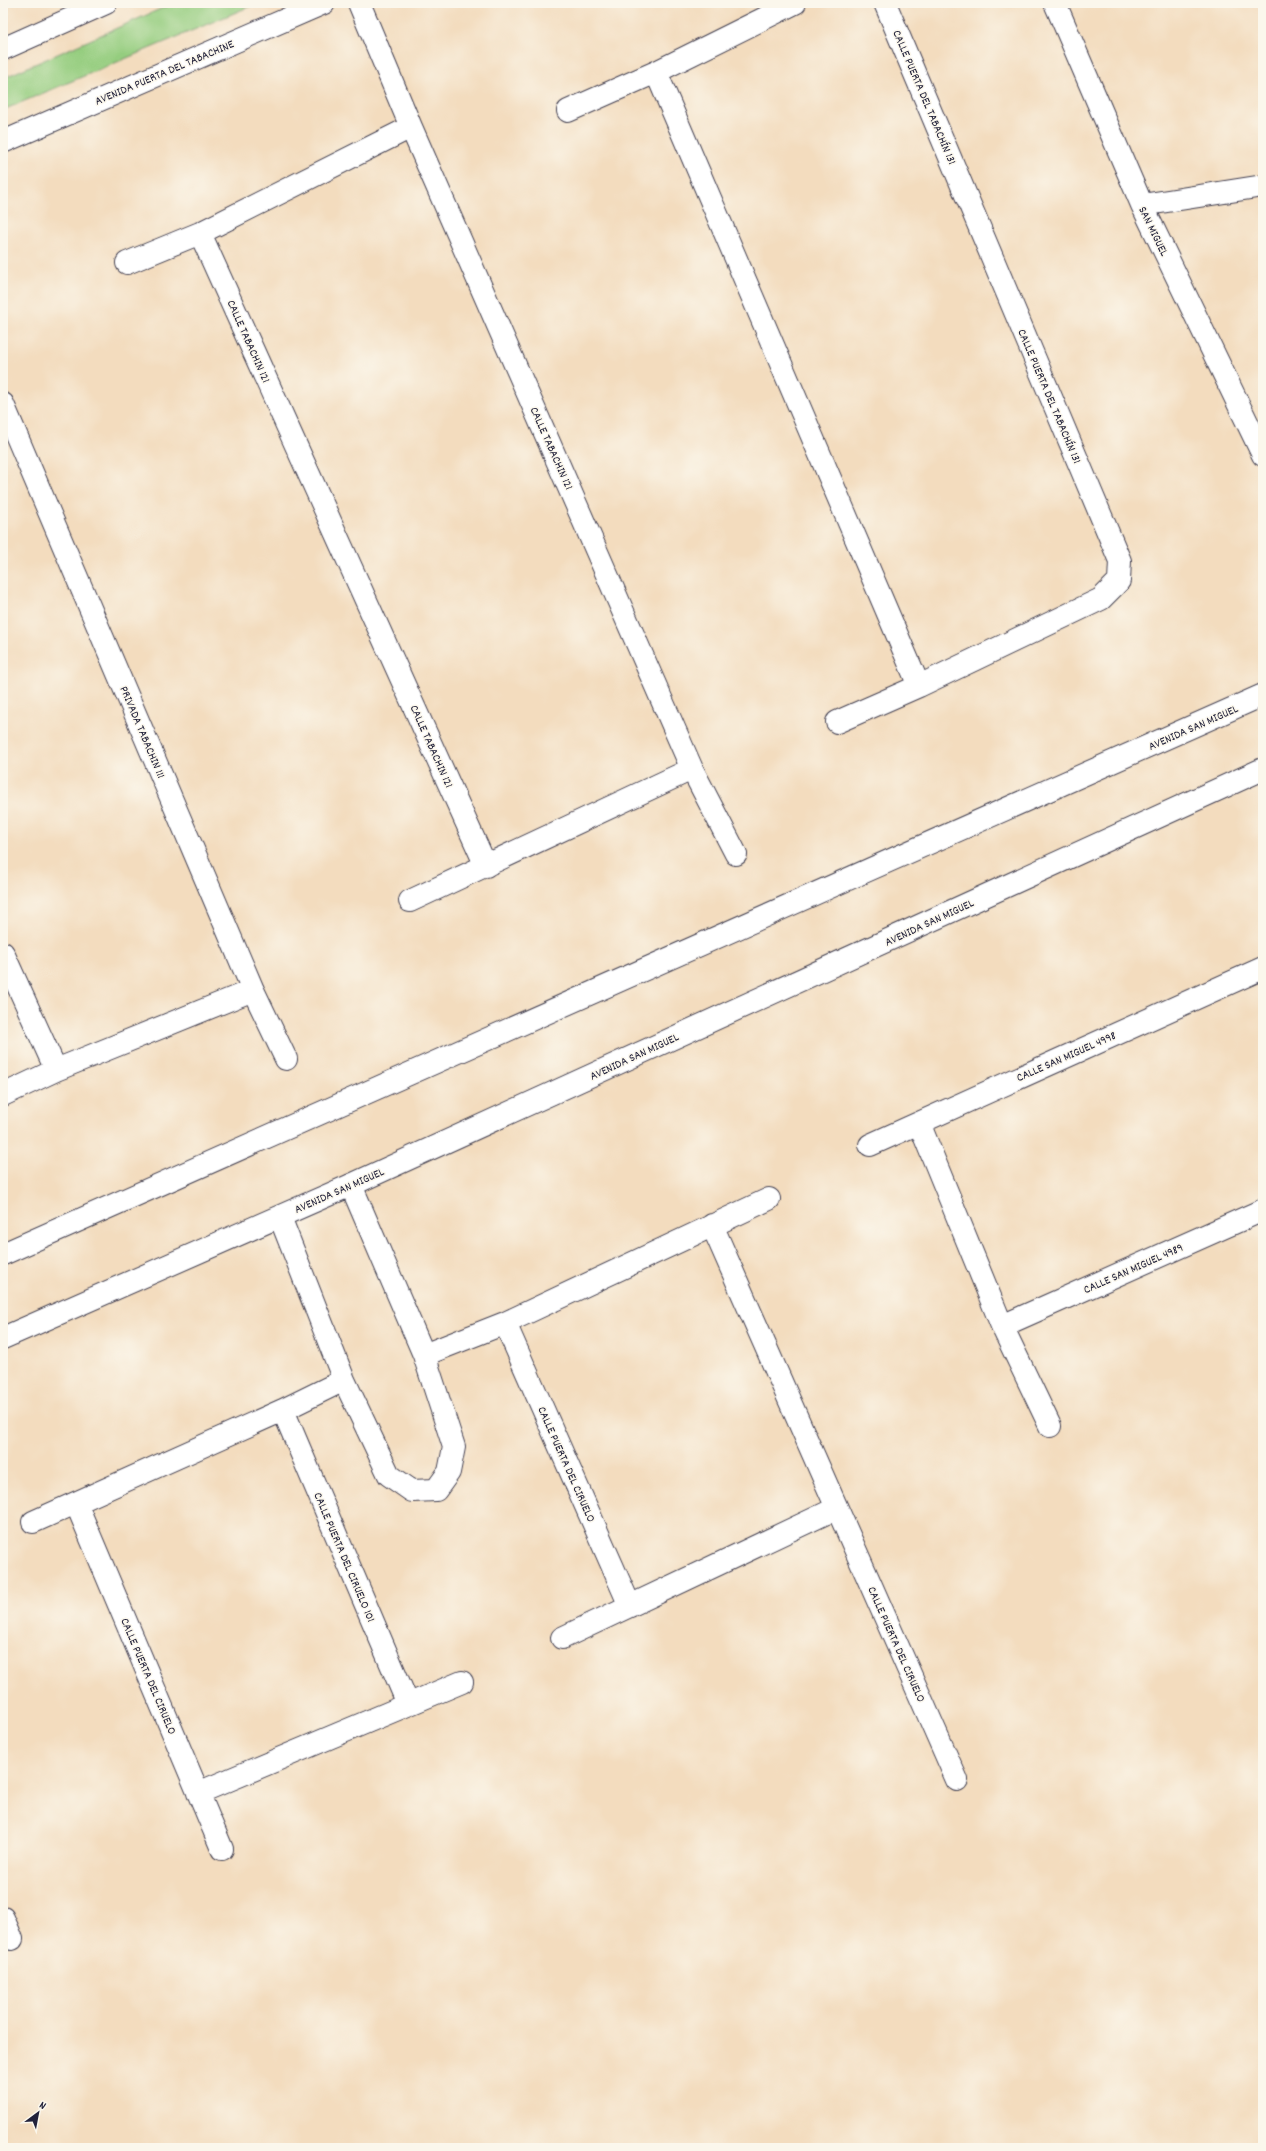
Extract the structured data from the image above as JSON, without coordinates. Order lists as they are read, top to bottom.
{
  "streets": {
    "street": [
      "AVENIDA PUERTA DEL TABACHINE",
      "CALLE PUERTA DEL TABACHÍN 131",
      "SAN MIGUEL",
      "CALLE TABACHIN 121",
      "AVENIDA SAN MIGUEL",
      "PRIVADA TABACHIN 111",
      "CALLE SAN MIGUEL 4998",
      "CALLE SAN MIGUEL 4989",
      "CALLE PUERTA DEL CIRUELO",
      "CALLE PUERTA DEL CIRUELO 101"
    ]
  },
  "north": "top right"
}
